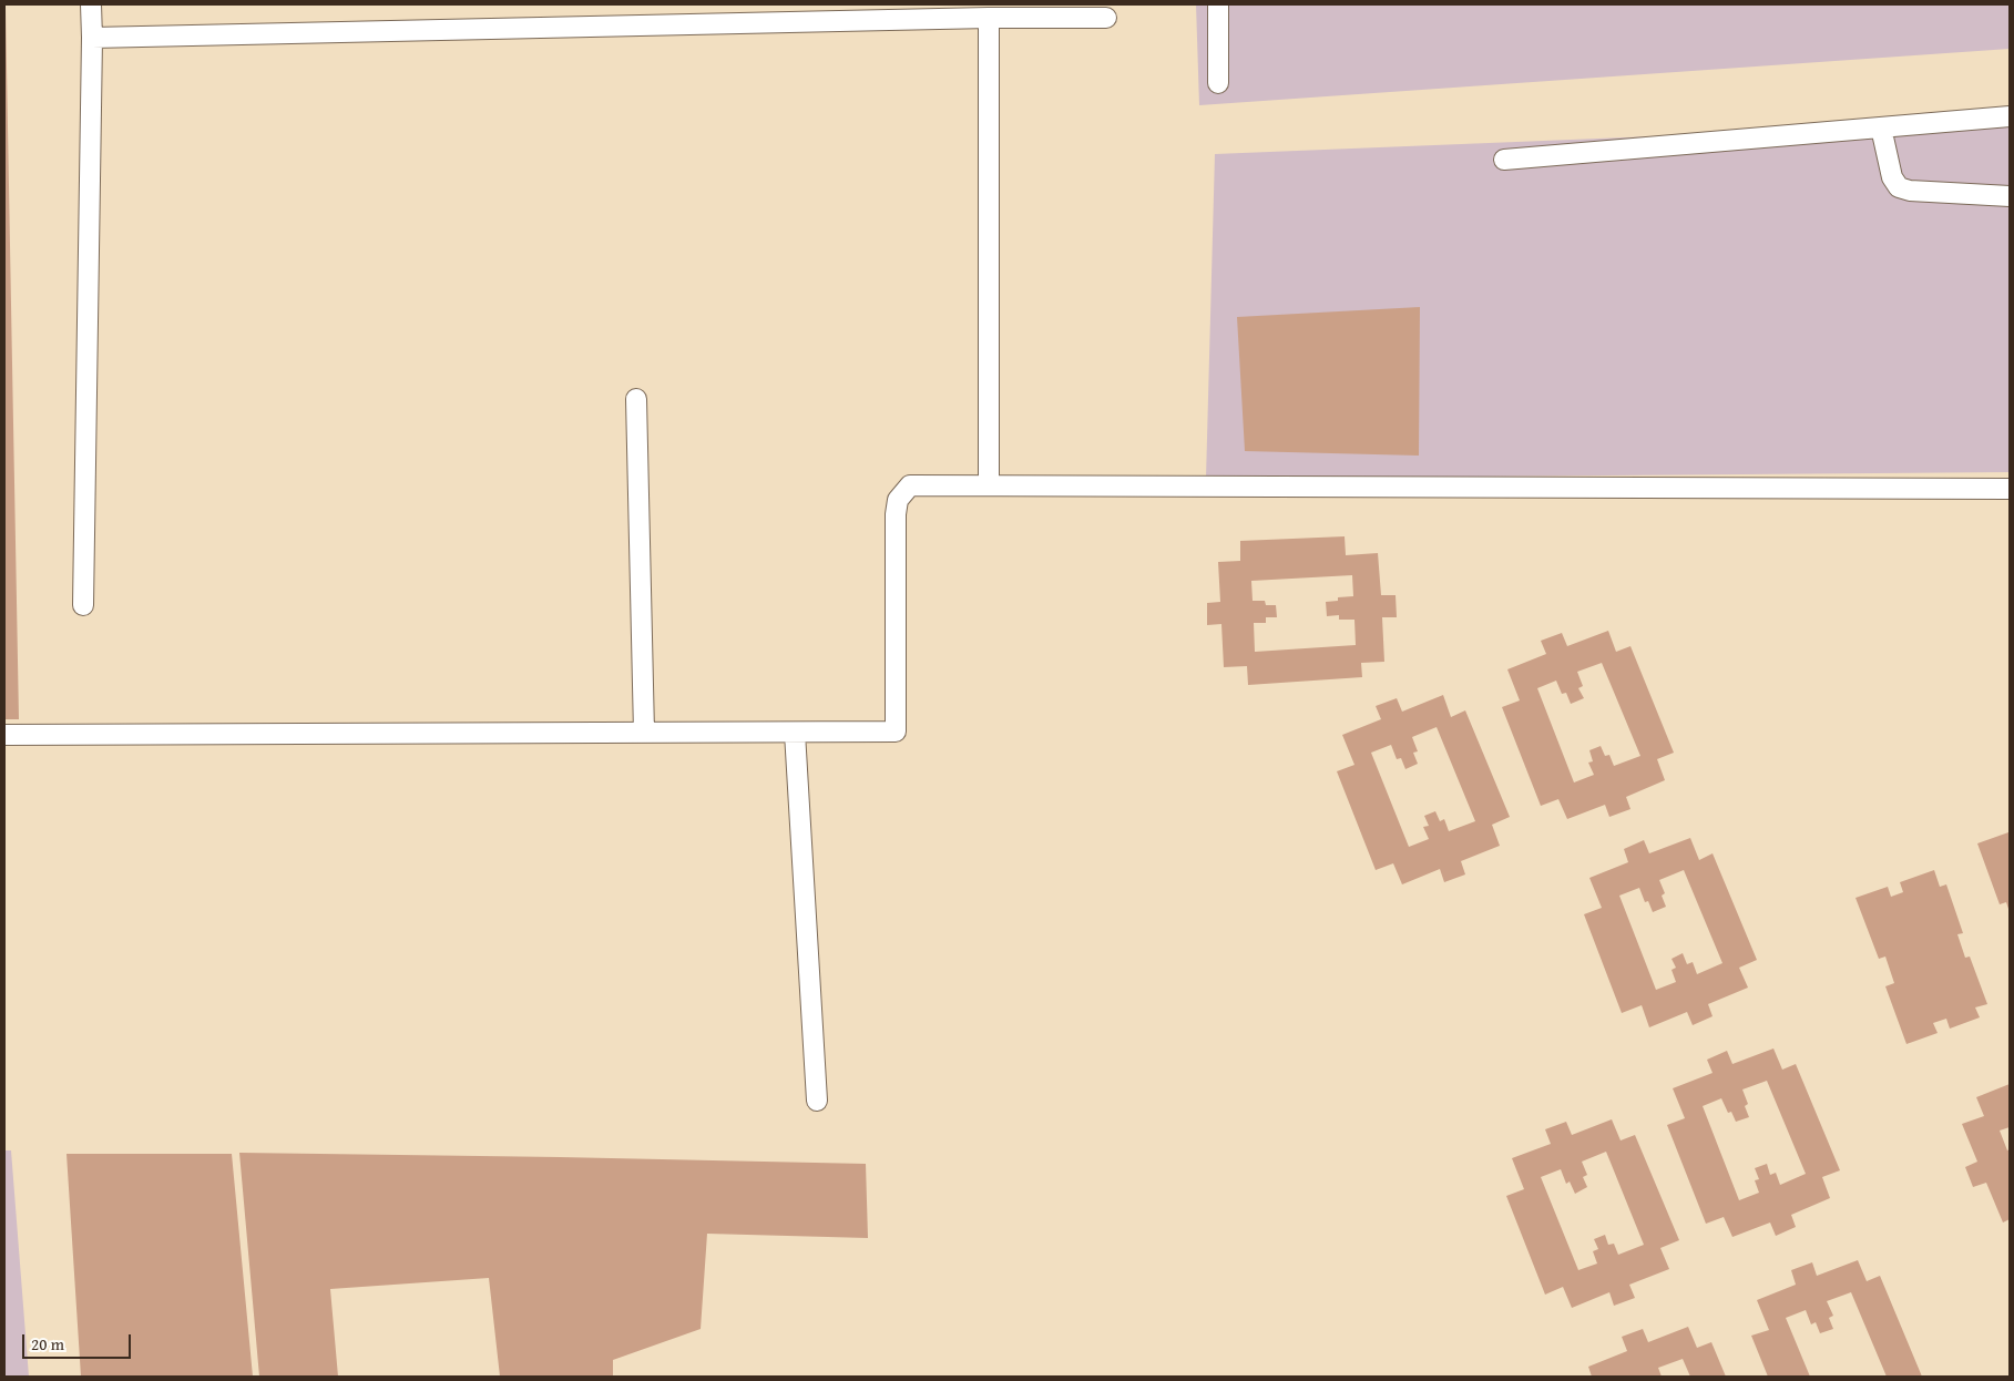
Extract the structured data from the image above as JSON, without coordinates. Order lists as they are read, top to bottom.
{
  "scale_bar": "20 m"
}
